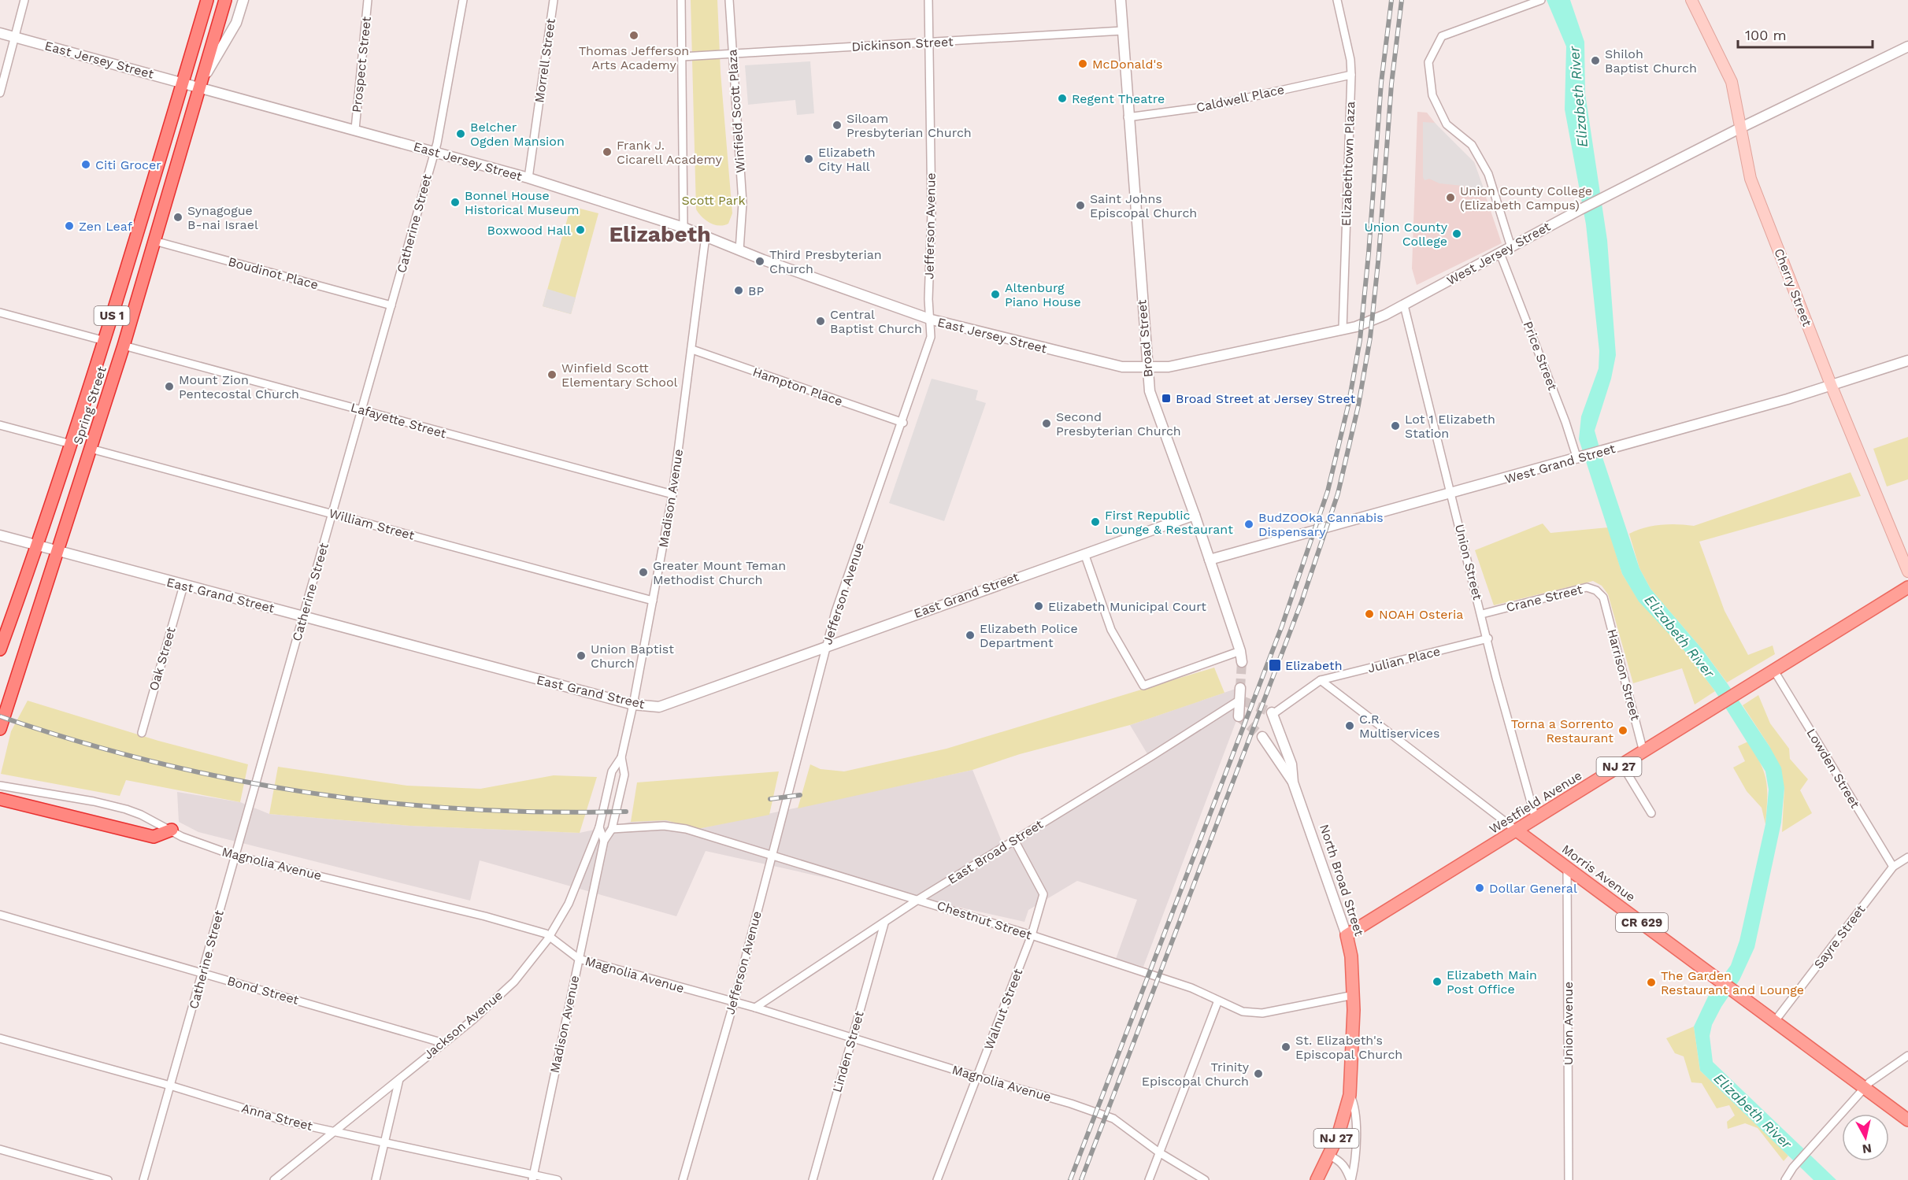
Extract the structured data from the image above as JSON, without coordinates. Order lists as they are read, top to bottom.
{
  "streets": {
    "highway": ["US 1", "Spring Street"],
    "main road": [
      "Cherry Street",
      "NJ 27",
      "Westfield Avenue",
      "Morris Avenue",
      "North Broad Street",
      "CR 629"
    ],
    "street": [
      "Dickinson Street",
      "East Jersey Street",
      "Morrell Street",
      "Prospect Street",
      "Caldwell Place",
      "Winfield Scott Plaza",
      "Elizabethtown Plaza",
      "Catherine Street",
      "Jefferson Avenue",
      "West Jersey Street",
      "Boudinot Place",
      "Broad Street",
      "Price Street",
      "Hampton Place",
      "Lafayette Street",
      "West Grand Street",
      "Madison Avenue",
      "William Street",
      "Union Street",
      "East Grand Street",
      "Crane Street",
      "Oak Street",
      "Julian Place",
      "Harrison Street",
      "Lowden Street",
      "East Broad Street",
      "Magnolia Avenue",
      "Chestnut Street",
      "Sayre Street",
      "Bond Street",
      "Walnut Street",
      "Union Avenue",
      "Jackson Avenue",
      "Linden Street",
      "Anna Street"
    ]
  },
  "crossings": [
    ["Dickinson Street", "Winfield Scott Plaza"],
    ["Dickinson Street", "Jefferson Avenue"],
    ["Dickinson Street", "Broad Street"],
    ["East Jersey Street", "Morrell Street"],
    ["East Jersey Street", "Prospect Street"],
    ["East Jersey Street", "Winfield Scott Plaza"],
    ["East Jersey Street", "Catherine Street"],
    ["East Jersey Street", "Jefferson Avenue"],
    ["East Jersey Street", "West Jersey Street"],
    ["East Jersey Street", "US 1"],
    ["East Jersey Street", "Broad Street"],
    ["East Jersey Street", "Spring Street"],
    ["East Jersey Street", "Madison Avenue"],
    ["Caldwell Place", "Elizabethtown Plaza"],
    ["Caldwell Place", "Broad Street"],
    ["Elizabethtown Plaza", "West Jersey Street"],
    ["Catherine Street", "Boudinot Place"],
    ["Catherine Street", "Lafayette Street"],
    ["Catherine Street", "William Street"],
    ["Catherine Street", "East Grand Street"],
    ["Catherine Street", "Magnolia Avenue"],
    ["Catherine Street", "Bond Street"],
    ["Catherine Street", "Anna Street"],
    ["Jefferson Avenue", "Hampton Place"],
    ["Jefferson Avenue", "East Grand Street"],
    ["Jefferson Avenue", "Magnolia Avenue"],
    ["Jefferson Avenue", "Chestnut Street"],
    ["West Jersey Street", "Cherry Street"],
    ["West Jersey Street", "Broad Street"],
    ["West Jersey Street", "Price Street"],
    ["West Jersey Street", "Union Street"],
    ["Boudinot Place", "Spring Street"],
    ["Cherry Street", "West Grand Street"],
    ["US 1", "Spring Street"],
    ["Broad Street", "West Grand Street"],
    ["Broad Street", "East Grand Street"],
    ["Price Street", "West Grand Street"],
    ["Hampton Place", "Madison Avenue"],
    ["Spring Street", "Lafayette Street"],
    ["Spring Street", "William Street"],
    ["Spring Street", "East Grand Street"],
    ["Lafayette Street", "Madison Avenue"],
    ["West Grand Street", "Union Street"],
    ["Madison Avenue", "William Street"],
    ["Madison Avenue", "East Grand Street"],
    ["Madison Avenue", "Magnolia Avenue"],
    ["Madison Avenue", "Chestnut Street"],
    ["Madison Avenue", "Jackson Avenue"],
    ["Madison Avenue", "Anna Street"],
    ["Union Street", "Crane Street"],
    ["Union Street", "Julian Place"],
    ["Union Street", "Westfield Avenue"],
    ["East Grand Street", "Oak Street"],
    ["Crane Street", "Harrison Street"],
    ["Julian Place", "Morris Avenue"],
    ["Harrison Street", "Westfield Avenue"],
    ["Lowden Street", "Westfield Avenue"],
    ["Lowden Street", "Sayre Street"],
    ["Westfield Avenue", "Morris Avenue"],
    ["Westfield Avenue", "North Broad Street"],
    ["East Broad Street", "Magnolia Avenue"],
    ["East Broad Street", "Chestnut Street"],
    ["East Broad Street", "Walnut Street"],
    ["East Broad Street", "Linden Street"],
    ["Magnolia Avenue", "Walnut Street"],
    ["Magnolia Avenue", "Jackson Avenue"],
    ["Magnolia Avenue", "Linden Street"],
    ["Morris Avenue", "Sayre Street"],
    ["Morris Avenue", "Union Avenue"],
    ["North Broad Street", "Chestnut Street"],
    ["Chestnut Street", "Walnut Street"],
    ["Bond Street", "Jackson Avenue"],
    ["Jackson Avenue", "Anna Street"]
  ],
  "districts": ["Elizabeth"],
  "water": ["Elizabeth River"],
  "parks": ["Scott Park"],
  "places": {
    "other": [
      "Thomas Jefferson Arts Academy",
      "Shiloh Baptist Church",
      "McDonald's",
      "Regent Theatre",
      "Siloam Presbyterian Church",
      "Belcher Ogden Mansion",
      "Frank J. Cicarell Academy",
      "Elizabeth City Hall",
      "Citi Grocer",
      "Union County College (Elizabeth Campus)",
      "Bonnel House Historical Museum",
      "Saint Johns Episcopal Church",
      "Synagogue B-nai Israel",
      "Zen Leaf",
      "Boxwood Hall",
      "Union County College",
      "Third Presbyterian Church",
      "BP",
      "Altenburg Piano House",
      "Central Baptist Church",
      "Winfield Scott Elementary School",
      "Mount Zion Pentecostal Church",
      "Second Presbyterian Church",
      "Lot 1 Elizabeth Station",
      "First Republic Lounge & Restaurant",
      "BudZOOka Cannabis Dispensary",
      "Greater Mount Teman Methodist Church",
      "Elizabeth Municipal Court",
      "NOAH Osteria",
      "Elizabeth Police Department",
      "Union Baptist Church",
      "C.R. Multiservices",
      "Torna a Sorrento Restaurant",
      "Dollar General",
      "Elizabeth Main Post Office",
      "The Garden Restaurant and Lounge",
      "St. Elizabeth's Episcopal Church",
      "Trinity Episcopal Church"
    ],
    "transit": ["Broad Street at Jersey Street", "Elizabeth"]
  },
  "scale_bar": "100 m",
  "north": "bottom"
}
